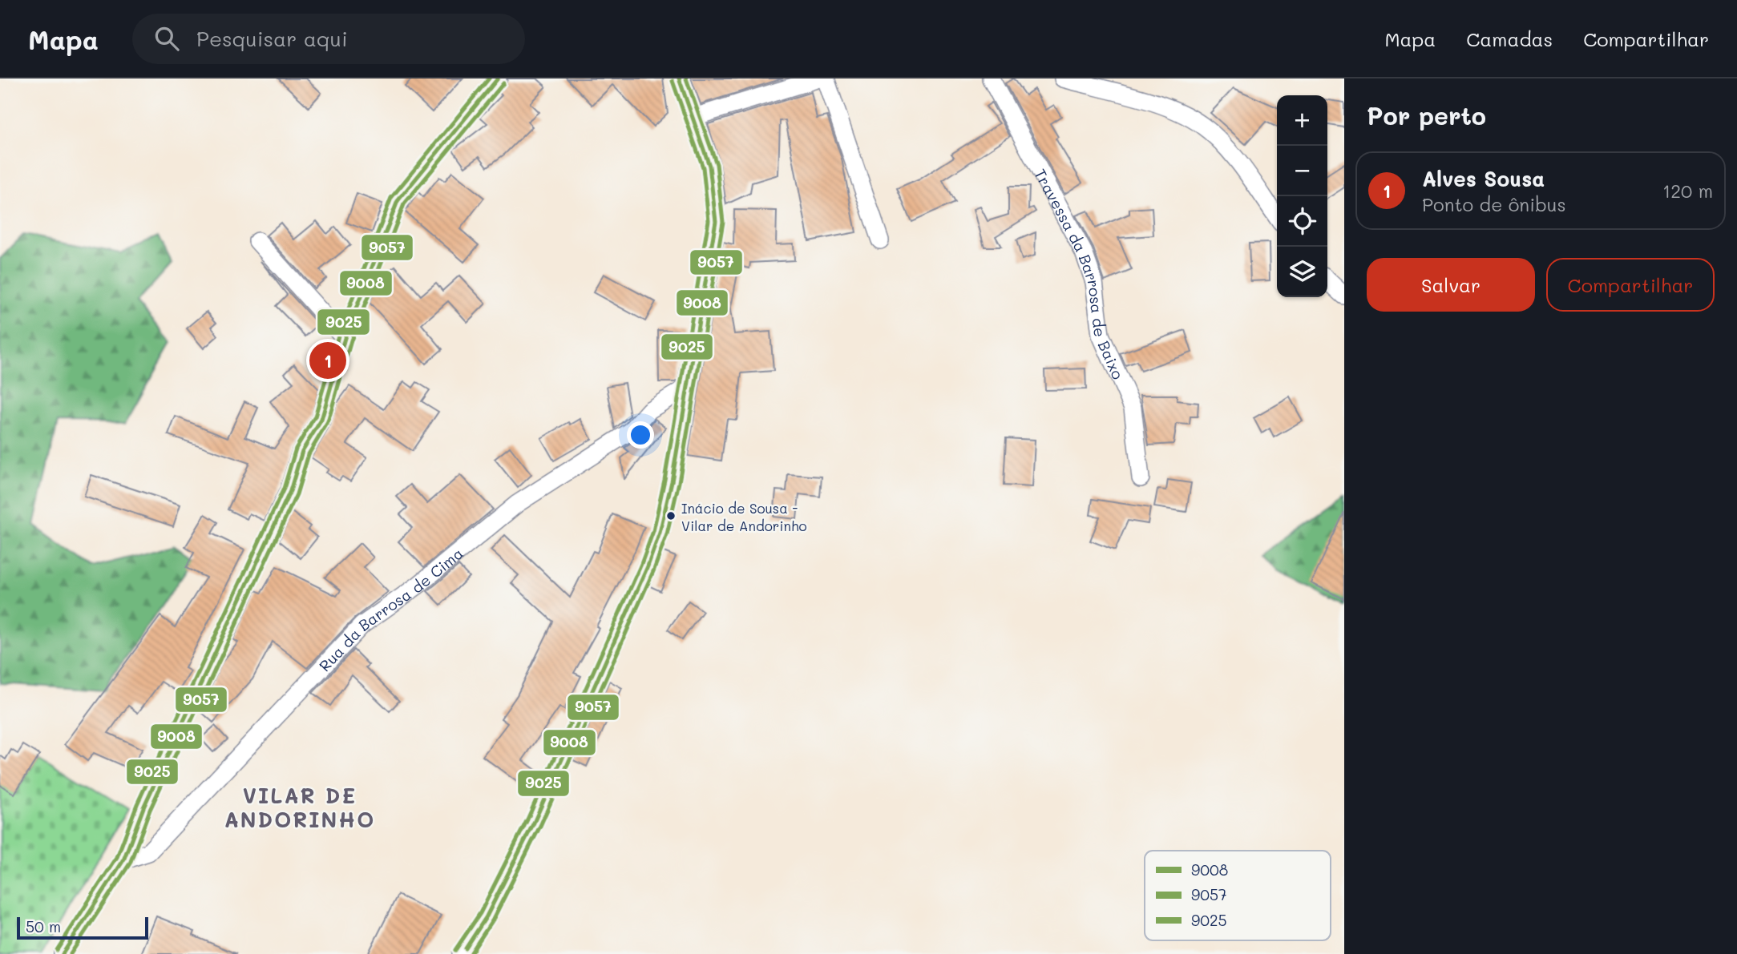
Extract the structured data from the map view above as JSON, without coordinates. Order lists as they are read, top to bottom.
{
  "streets": {
    "street": ["Travessa da Barrosa de Baixo", "Rua da Barrosa de Cima"]
  },
  "districts": ["VILAR DE ANDORINHO"],
  "places": ["Inácio de Sousa - Vilar de Andorinho"],
  "lines": ["transit line 9008", "transit line 9057", "transit line 9025"],
  "legend": ["9008", "9057", "9025"],
  "scale_bar": "50 m",
  "page": {
    "header": "Mapa",
    "search": "Pesquisar aqui",
    "nav": ["Mapa", "Camadas", "Compartilhar"],
    "heading": "Por perto",
    "map_buttons": ["+", "−"],
    "list": [
      {
        "mark": "1",
        "name": "Alves Sousa",
        "note": "Ponto de ônibus",
        "value": "120 m"
      }
    ],
    "buttons": ["Salvar", "Compartilhar"],
    "pins": "1",
    "scale": "50 m"
  }
}
